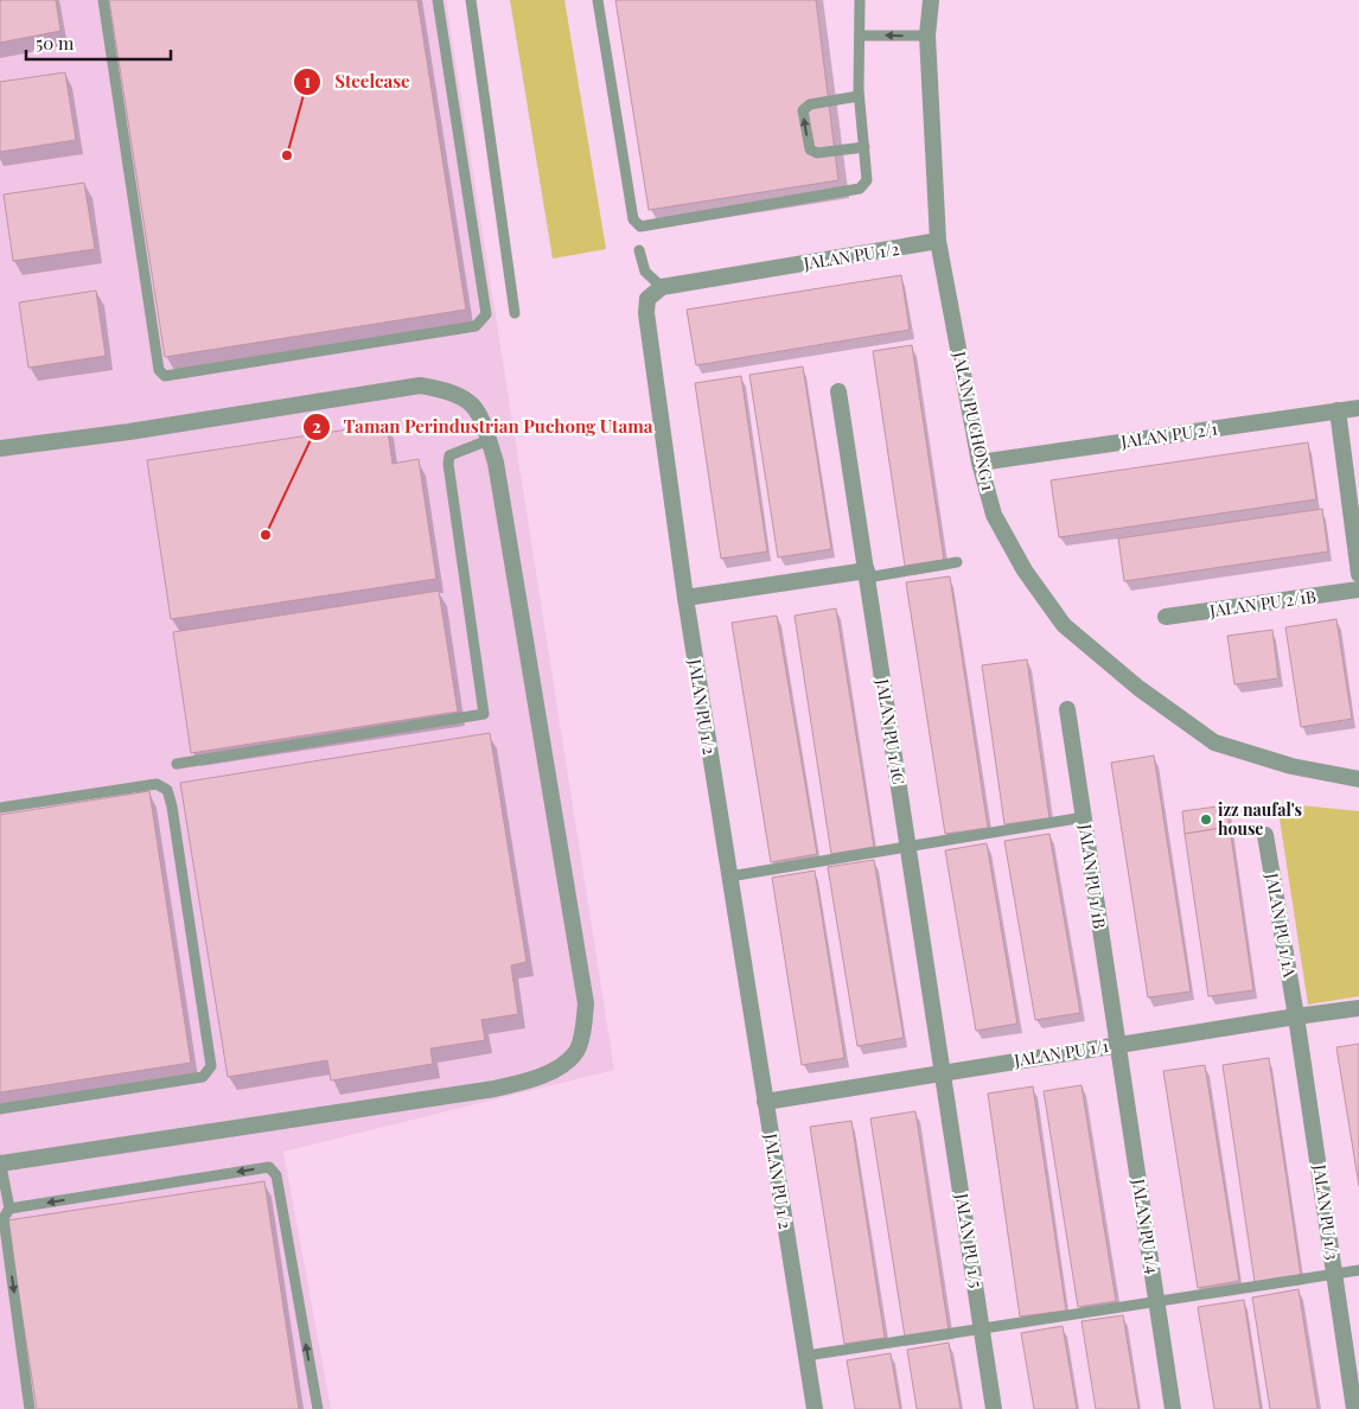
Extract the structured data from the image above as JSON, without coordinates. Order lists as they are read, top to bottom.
{
  "streets": {
    "street": [
      "JALAN PU 1/2",
      "JALAN PUCHONG 1",
      "JALAN PU 2/1",
      "JALAN PU 2/1B",
      "JALAN PU 1/1C",
      "JALAN PU 1/1B",
      "JALAN PU 1/1A",
      "JALAN PU 1/1",
      "JALAN PU 1/3",
      "JALAN PU 1/4",
      "JALAN PU 1/5"
    ]
  },
  "crossings": [
    ["JALAN PU 1/2", "JALAN PUCHONG 1"],
    ["JALAN PU 1/2", "JALAN PU 1/1"],
    ["JALAN PUCHONG 1", "JALAN PU 2/1"],
    ["JALAN PU 1/1C", "JALAN PU 1/1"],
    ["JALAN PU 1/1C", "JALAN PU 1/5"],
    ["JALAN PU 1/1B", "JALAN PU 1/1"],
    ["JALAN PU 1/1B", "JALAN PU 1/4"],
    ["JALAN PU 1/1A", "JALAN PU 1/1"],
    ["JALAN PU 1/1A", "JALAN PU 1/3"],
    ["JALAN PU 1/1", "JALAN PU 1/3"],
    ["JALAN PU 1/1", "JALAN PU 1/4"],
    ["JALAN PU 1/1", "JALAN PU 1/5"]
  ],
  "places": ["Steelcase", "Taman Perindustrian Puchong Utama", "izz naufal's house"],
  "scale_bar": "50 m"
}
